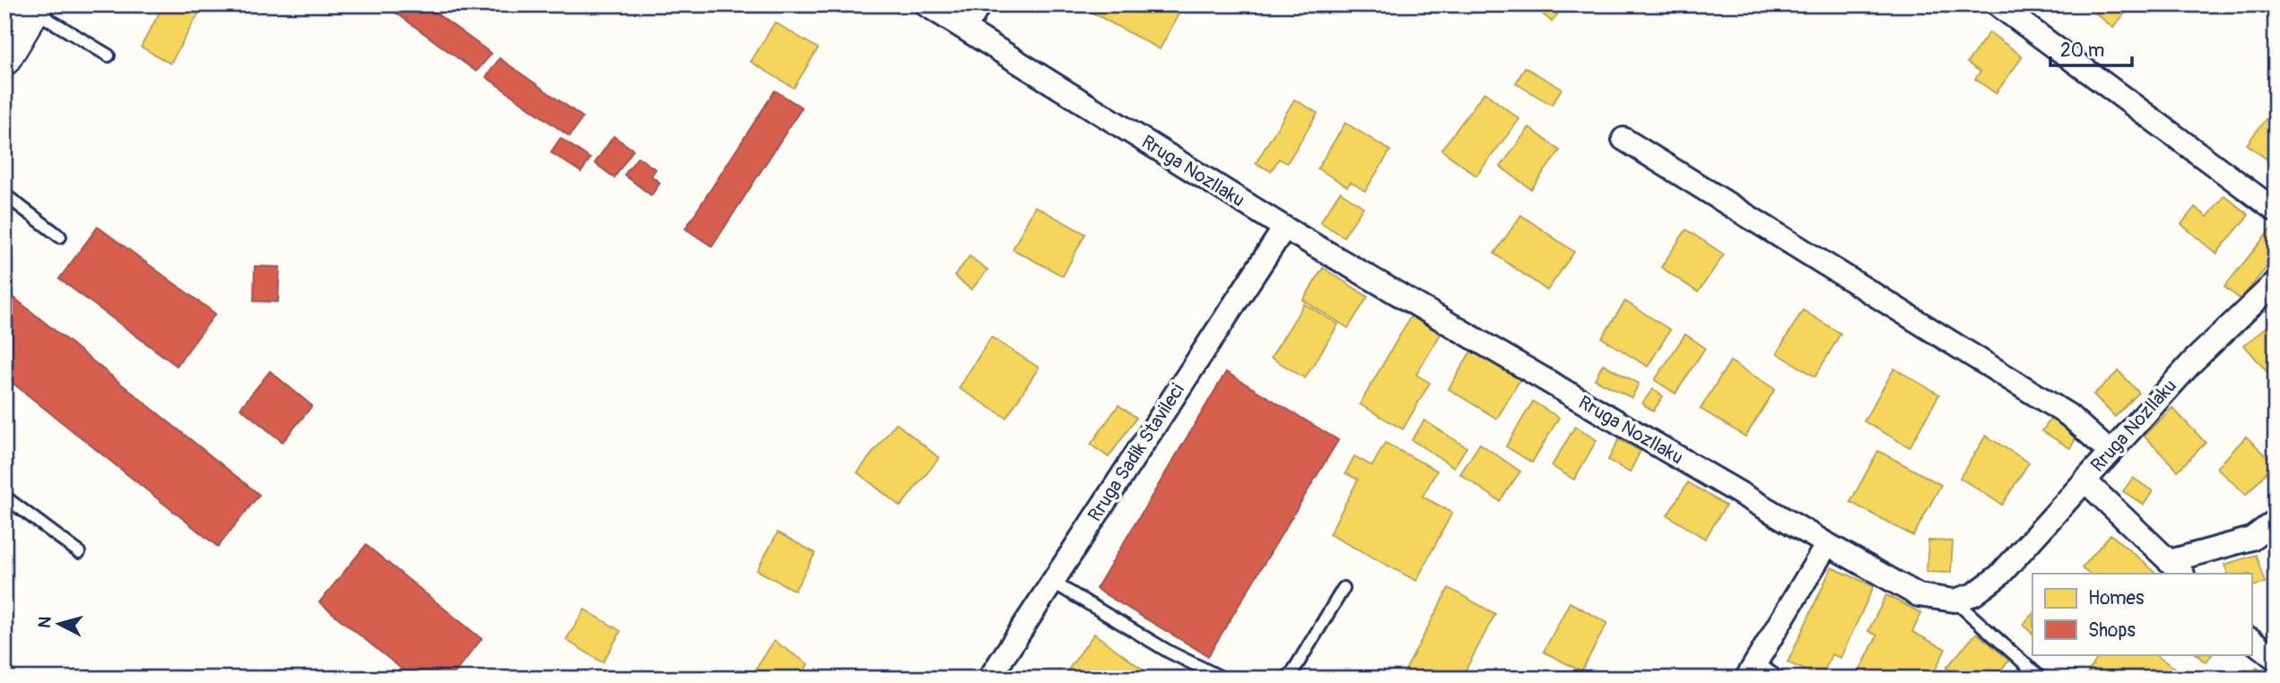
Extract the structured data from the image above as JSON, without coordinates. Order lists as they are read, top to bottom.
{
  "streets": {
    "street": ["Rruga Nozllaku", "Rruga Sadik Stavileci"]
  },
  "crossings": [
    ["Rruga Nozllaku", "Rruga Sadik Stavileci"]
  ],
  "legend": ["Homes", "Shops"],
  "scale_bar": "20 m",
  "north": "left"
}
